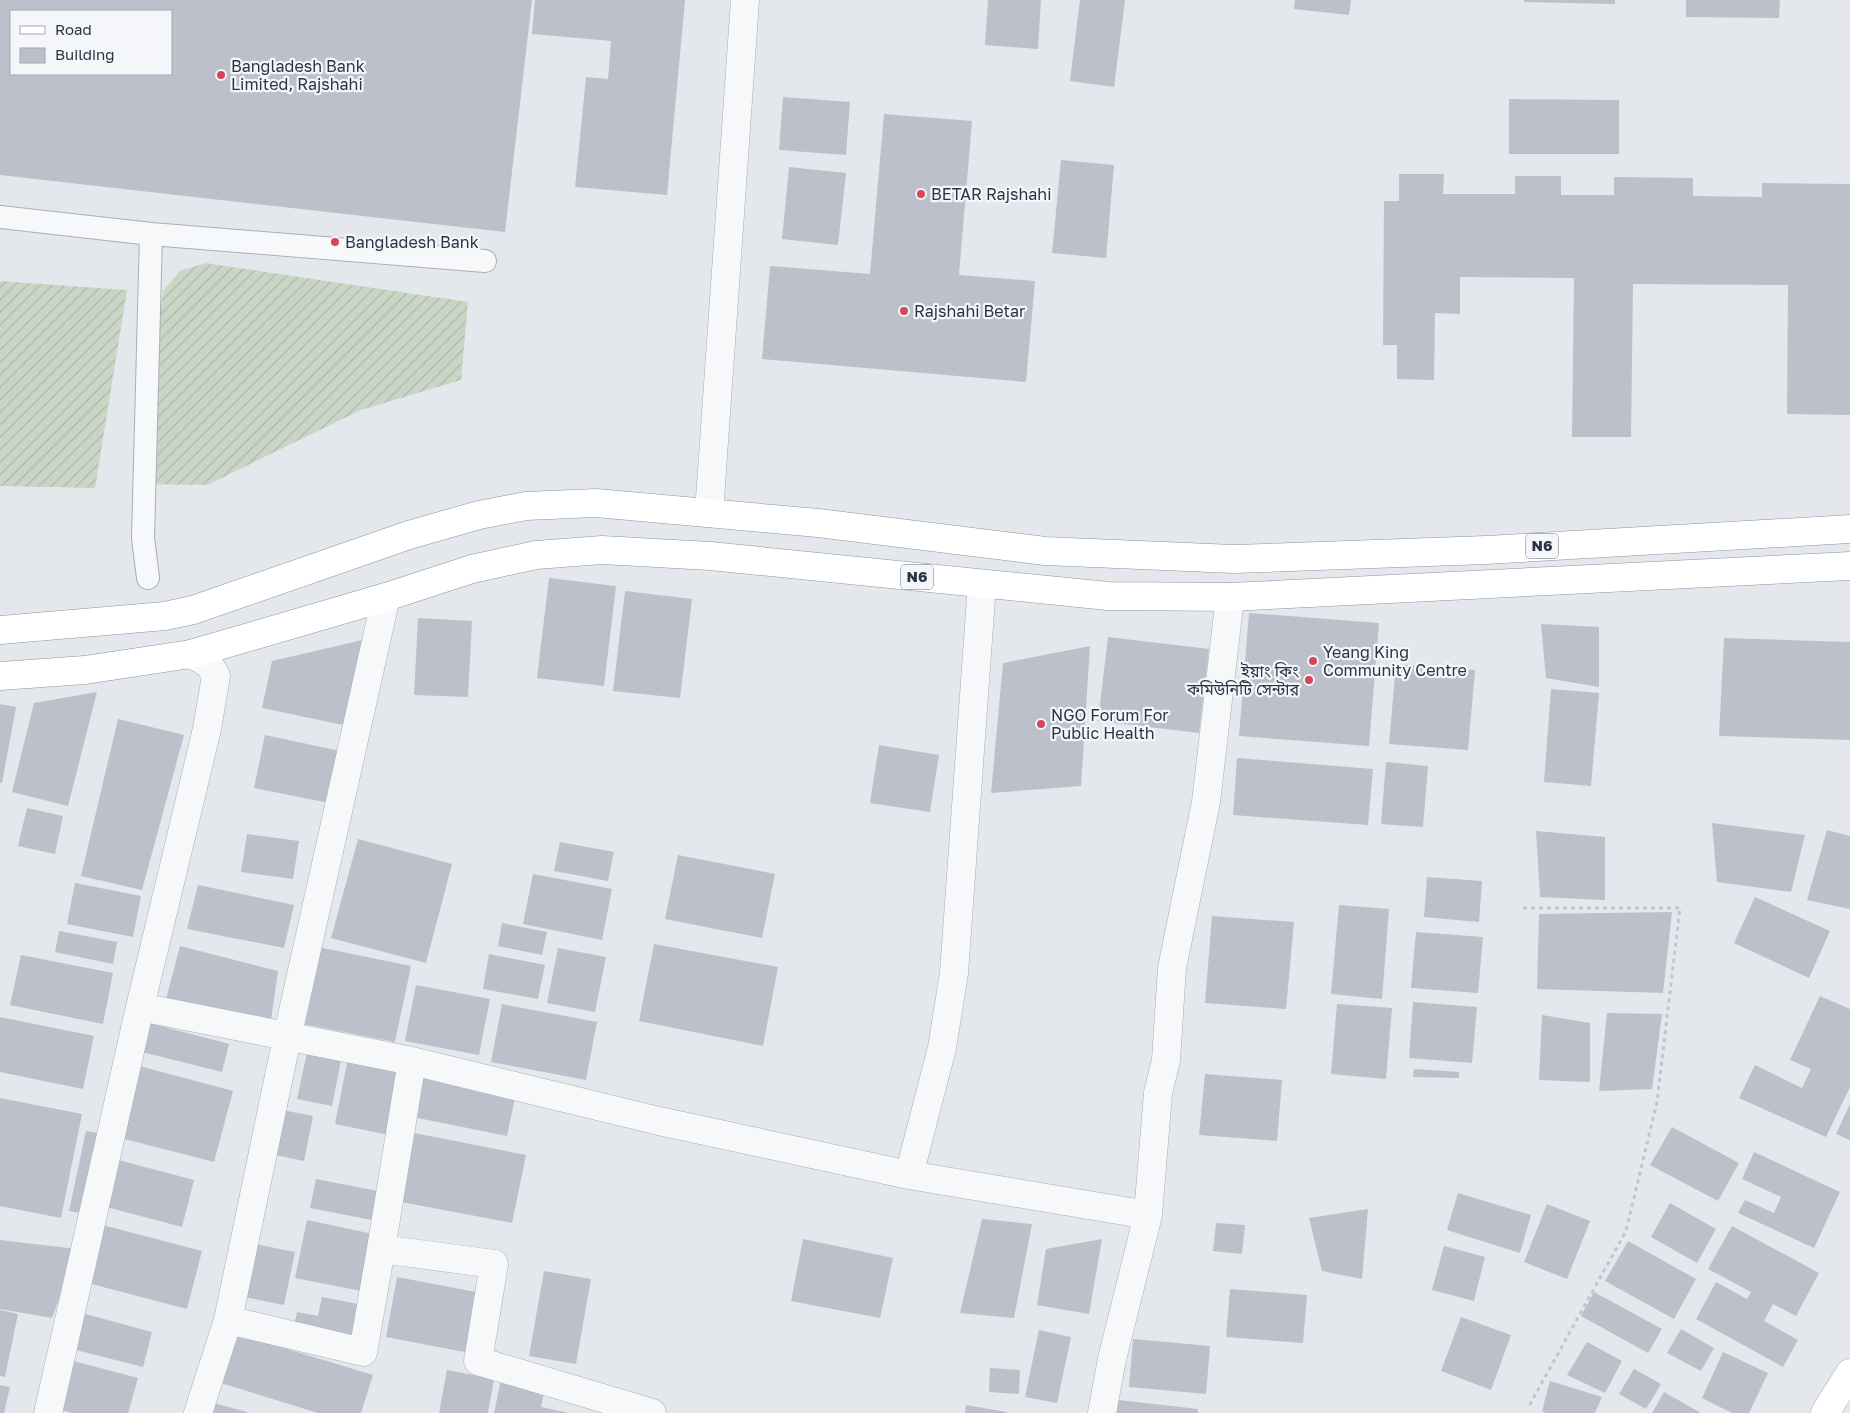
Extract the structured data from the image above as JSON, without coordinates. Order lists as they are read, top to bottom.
{
  "streets": {
    "main road": ["N6"]
  },
  "places": [
    "Bangladesh Bank Limited, Rajshahi",
    "BETAR Rajshahi",
    "Bangladesh Bank",
    "Rajshahi Betar",
    "Yeang King Community Centre",
    "ইয়াং কিং কমিউনিটি সেন্টার",
    "NGO Forum For Public Health"
  ],
  "legend": ["Road", "Building"]
}
